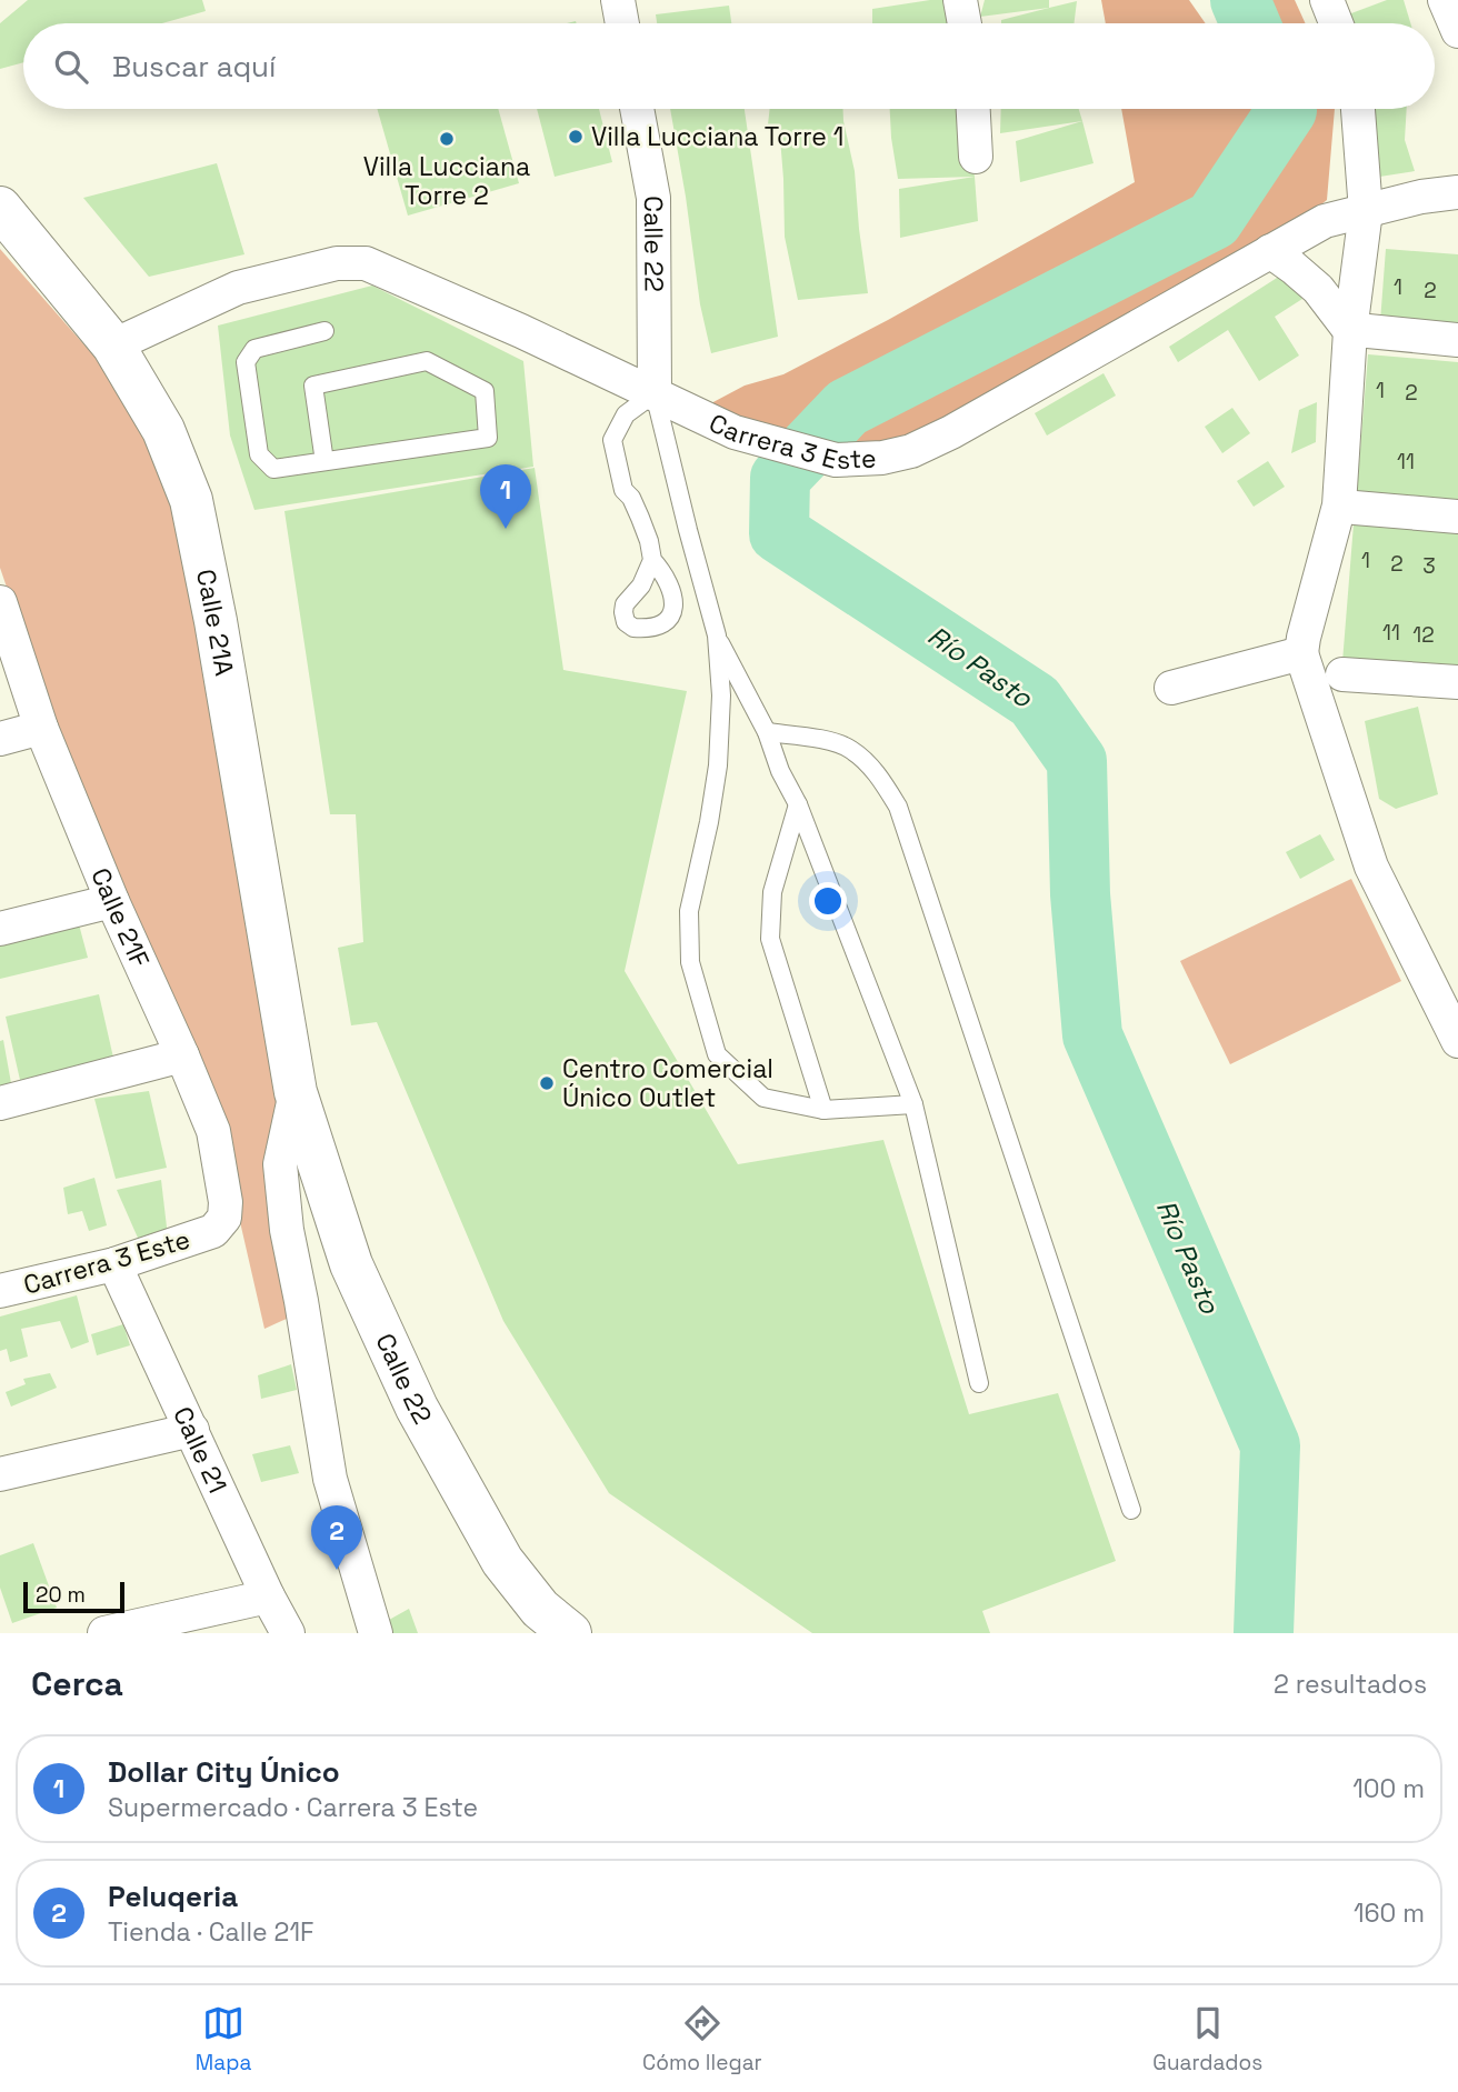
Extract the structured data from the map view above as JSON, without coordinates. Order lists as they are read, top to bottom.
{
  "streets": {
    "main road": ["Calle 22", "Calle 21A"],
    "street": ["Carrera 3 Este", "Calle 21F", "Calle 21"]
  },
  "crossings": [
    ["Calle 22", "Carrera 3 Este"],
    ["Calle 22", "Calle 21A"],
    ["Carrera 3 Este", "Calle 21A"],
    ["Carrera 3 Este", "Calle 21F"],
    ["Carrera 3 Este", "Calle 21"]
  ],
  "water": ["Río Pasto"],
  "places": ["Villa Lucciana Torre 1", "Villa Lucciana Torre 2", "Centro Comercial Único Outlet"],
  "house_numbers": [
    "1",
    "2",
    "1",
    "2",
    "11",
    "1",
    "2",
    "3",
    "11",
    "12"
  ],
  "scale_bar": "20 m",
  "page": {
    "search": "Buscar aquí",
    "pins": ["1", "2"],
    "scale": "20 m",
    "heading": ["Cerca", "2 resultados"],
    "list": [
      {
        "mark": "1",
        "name": "Dollar City Único",
        "note": "Supermercado · Carrera 3 Este",
        "value": "100 m"
      },
      {
        "mark": "2",
        "name": "Peluqeria",
        "note": "Tienda · Calle 21F",
        "value": "160 m"
      }
    ],
    "nav": ["Mapa", "Cómo llegar", "Guardados"]
  }
}
